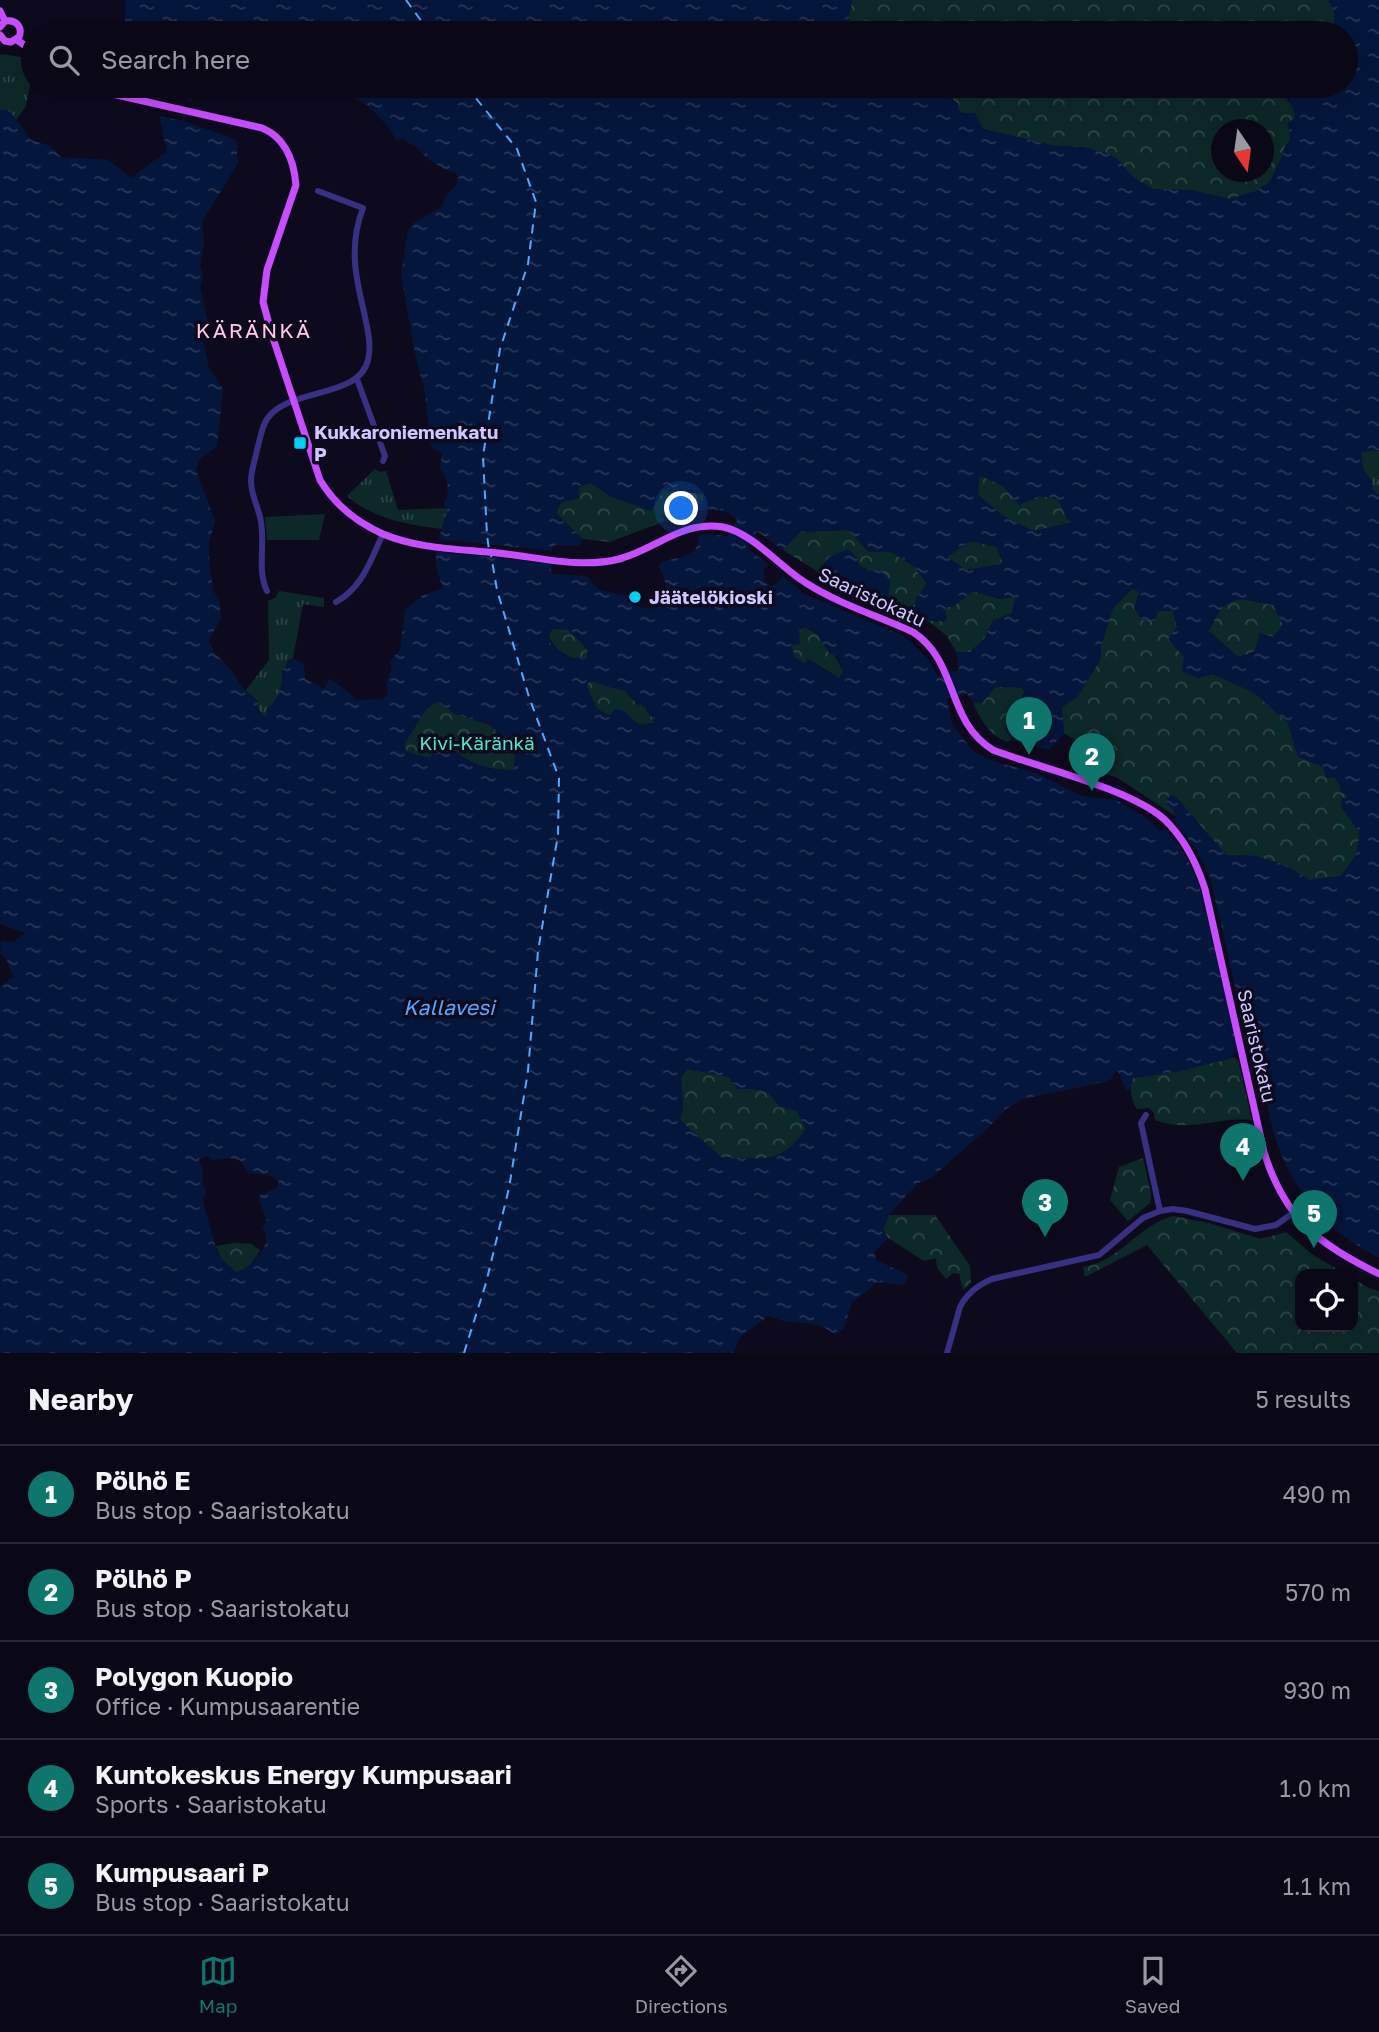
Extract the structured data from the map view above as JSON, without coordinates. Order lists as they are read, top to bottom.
{
  "streets": {
    "main road": ["Saaristokatu"]
  },
  "districts": ["KÄRÄNKÄ"],
  "water": ["Kallavesi"],
  "parks": ["Kivi-Käränkä"],
  "places": {
    "transit": ["Kukkaroniemenkatu P"],
    "other": ["Jäätelökioski"]
  },
  "north": "bottom",
  "page": {
    "search": "Search here",
    "pins": [
      "1",
      "2",
      "4",
      "3",
      "5"
    ],
    "heading": ["Nearby", "5 results"],
    "list": [
      {
        "mark": "1",
        "name": "Pölhö E",
        "note": "Bus stop · Saaristokatu",
        "value": "490 m"
      },
      {
        "mark": "2",
        "name": "Pölhö P",
        "note": "Bus stop · Saaristokatu",
        "value": "570 m"
      },
      {
        "mark": "3",
        "name": "Polygon Kuopio",
        "note": "Office · Kumpusaarentie",
        "value": "930 m"
      },
      {
        "mark": "4",
        "name": "Kuntokeskus Energy Kumpusaari",
        "note": "Sports · Saaristokatu",
        "value": "1.0 km"
      },
      {
        "mark": "5",
        "name": "Kumpusaari P",
        "note": "Bus stop · Saaristokatu",
        "value": "1.1 km"
      }
    ],
    "nav": ["Map", "Directions", "Saved"]
  }
}
